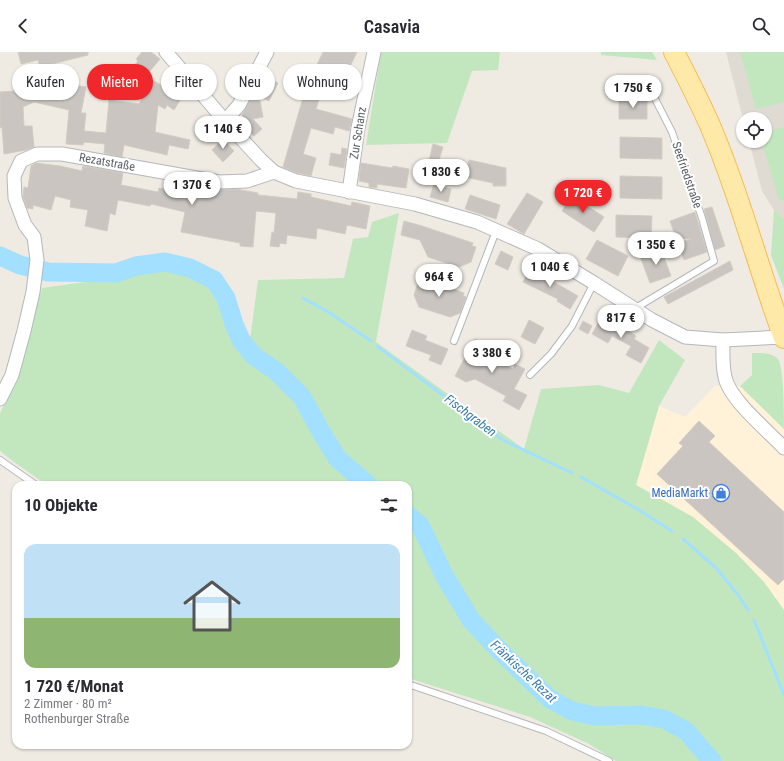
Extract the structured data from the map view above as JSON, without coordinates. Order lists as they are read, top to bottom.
{
  "streets": {
    "street": ["Zur Schanz", "Rezatstraße"],
    "lane": ["Seefriedstraße"]
  },
  "water": ["Fischgraben", "Fränkische Rezat"],
  "places": {
    "shop": ["MediaMarkt"]
  },
  "page": {
    "header": "Casavia",
    "chip": [
      "Kaufen",
      "Mieten",
      "Filter",
      "Neu",
      "Wohnung"
    ],
    "price": [
      "1 750 €",
      "1 140 €",
      "1 830 €",
      "1 370 €",
      "1 720 €",
      "1 350 €",
      "1 040 €",
      "964 €",
      "817 €",
      "3 380 €"
    ],
    "heading": "10 Objekte",
    "list": [
      {
        "name": "1 720 €/Monat",
        "note": "2 Zimmer · 80 m² · Rothenburger Straße"
      }
    ]
  }
}
